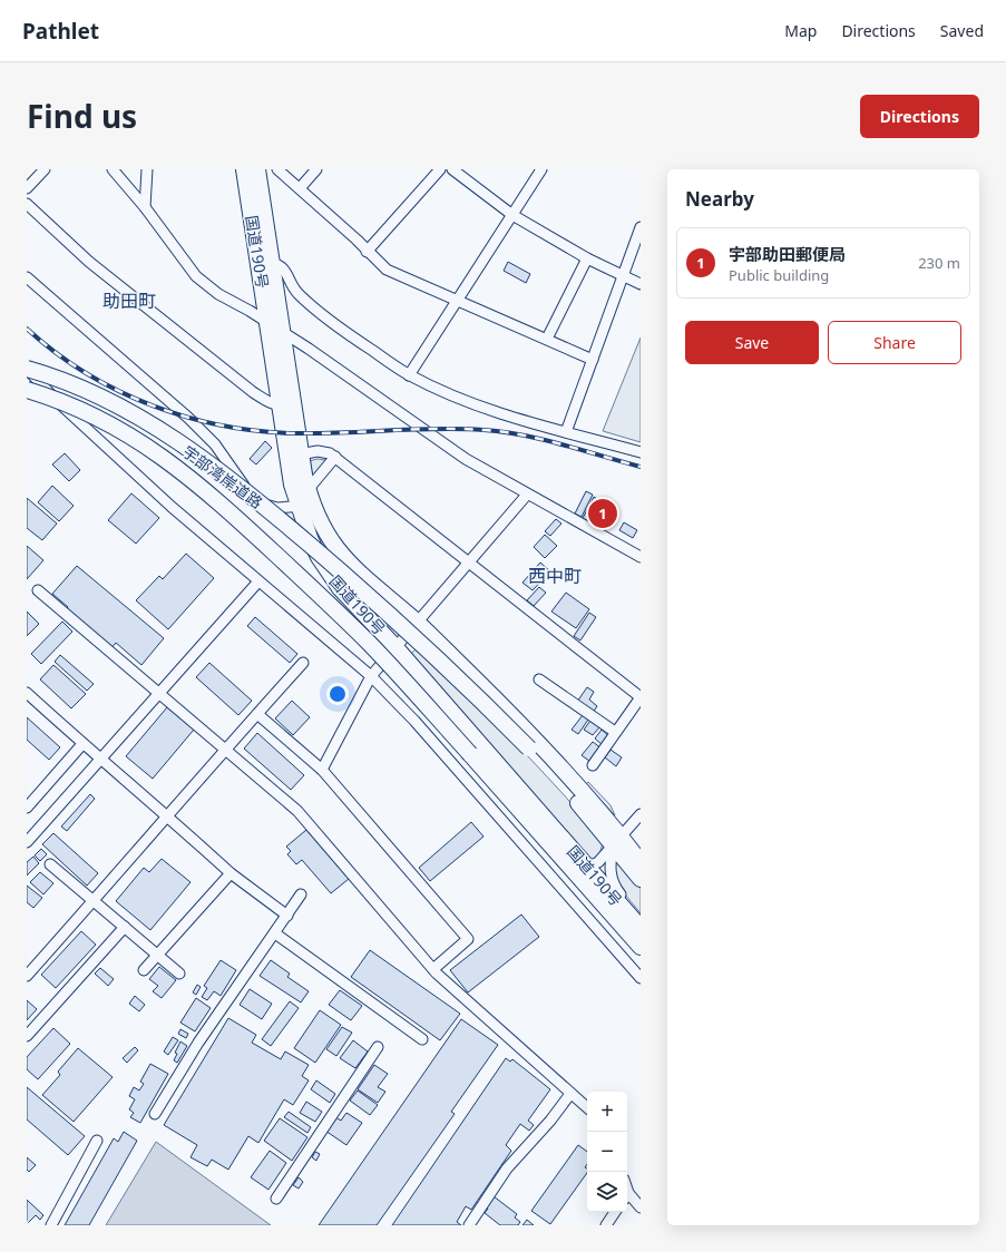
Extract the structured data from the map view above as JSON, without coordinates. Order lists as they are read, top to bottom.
{
  "streets": {
    "highway": ["国道190号", "宇部湾岸道路"]
  },
  "crossings": [
    ["国道190号", "宇部湾岸道路"]
  ],
  "districts": ["助田町", "西中町"],
  "page": {
    "header": "Pathlet",
    "nav": ["Map", "Directions", "Saved"],
    "title": "Find us",
    "buttons": [
      "Directions",
      ["Save", "Share"]
    ],
    "heading": "Nearby",
    "list": [
      {
        "mark": "1",
        "name": "宇部助田郵便局",
        "note": "Public building",
        "value": "230 m"
      }
    ],
    "pins": "1",
    "map_buttons": ["+", "−"]
  }
}
